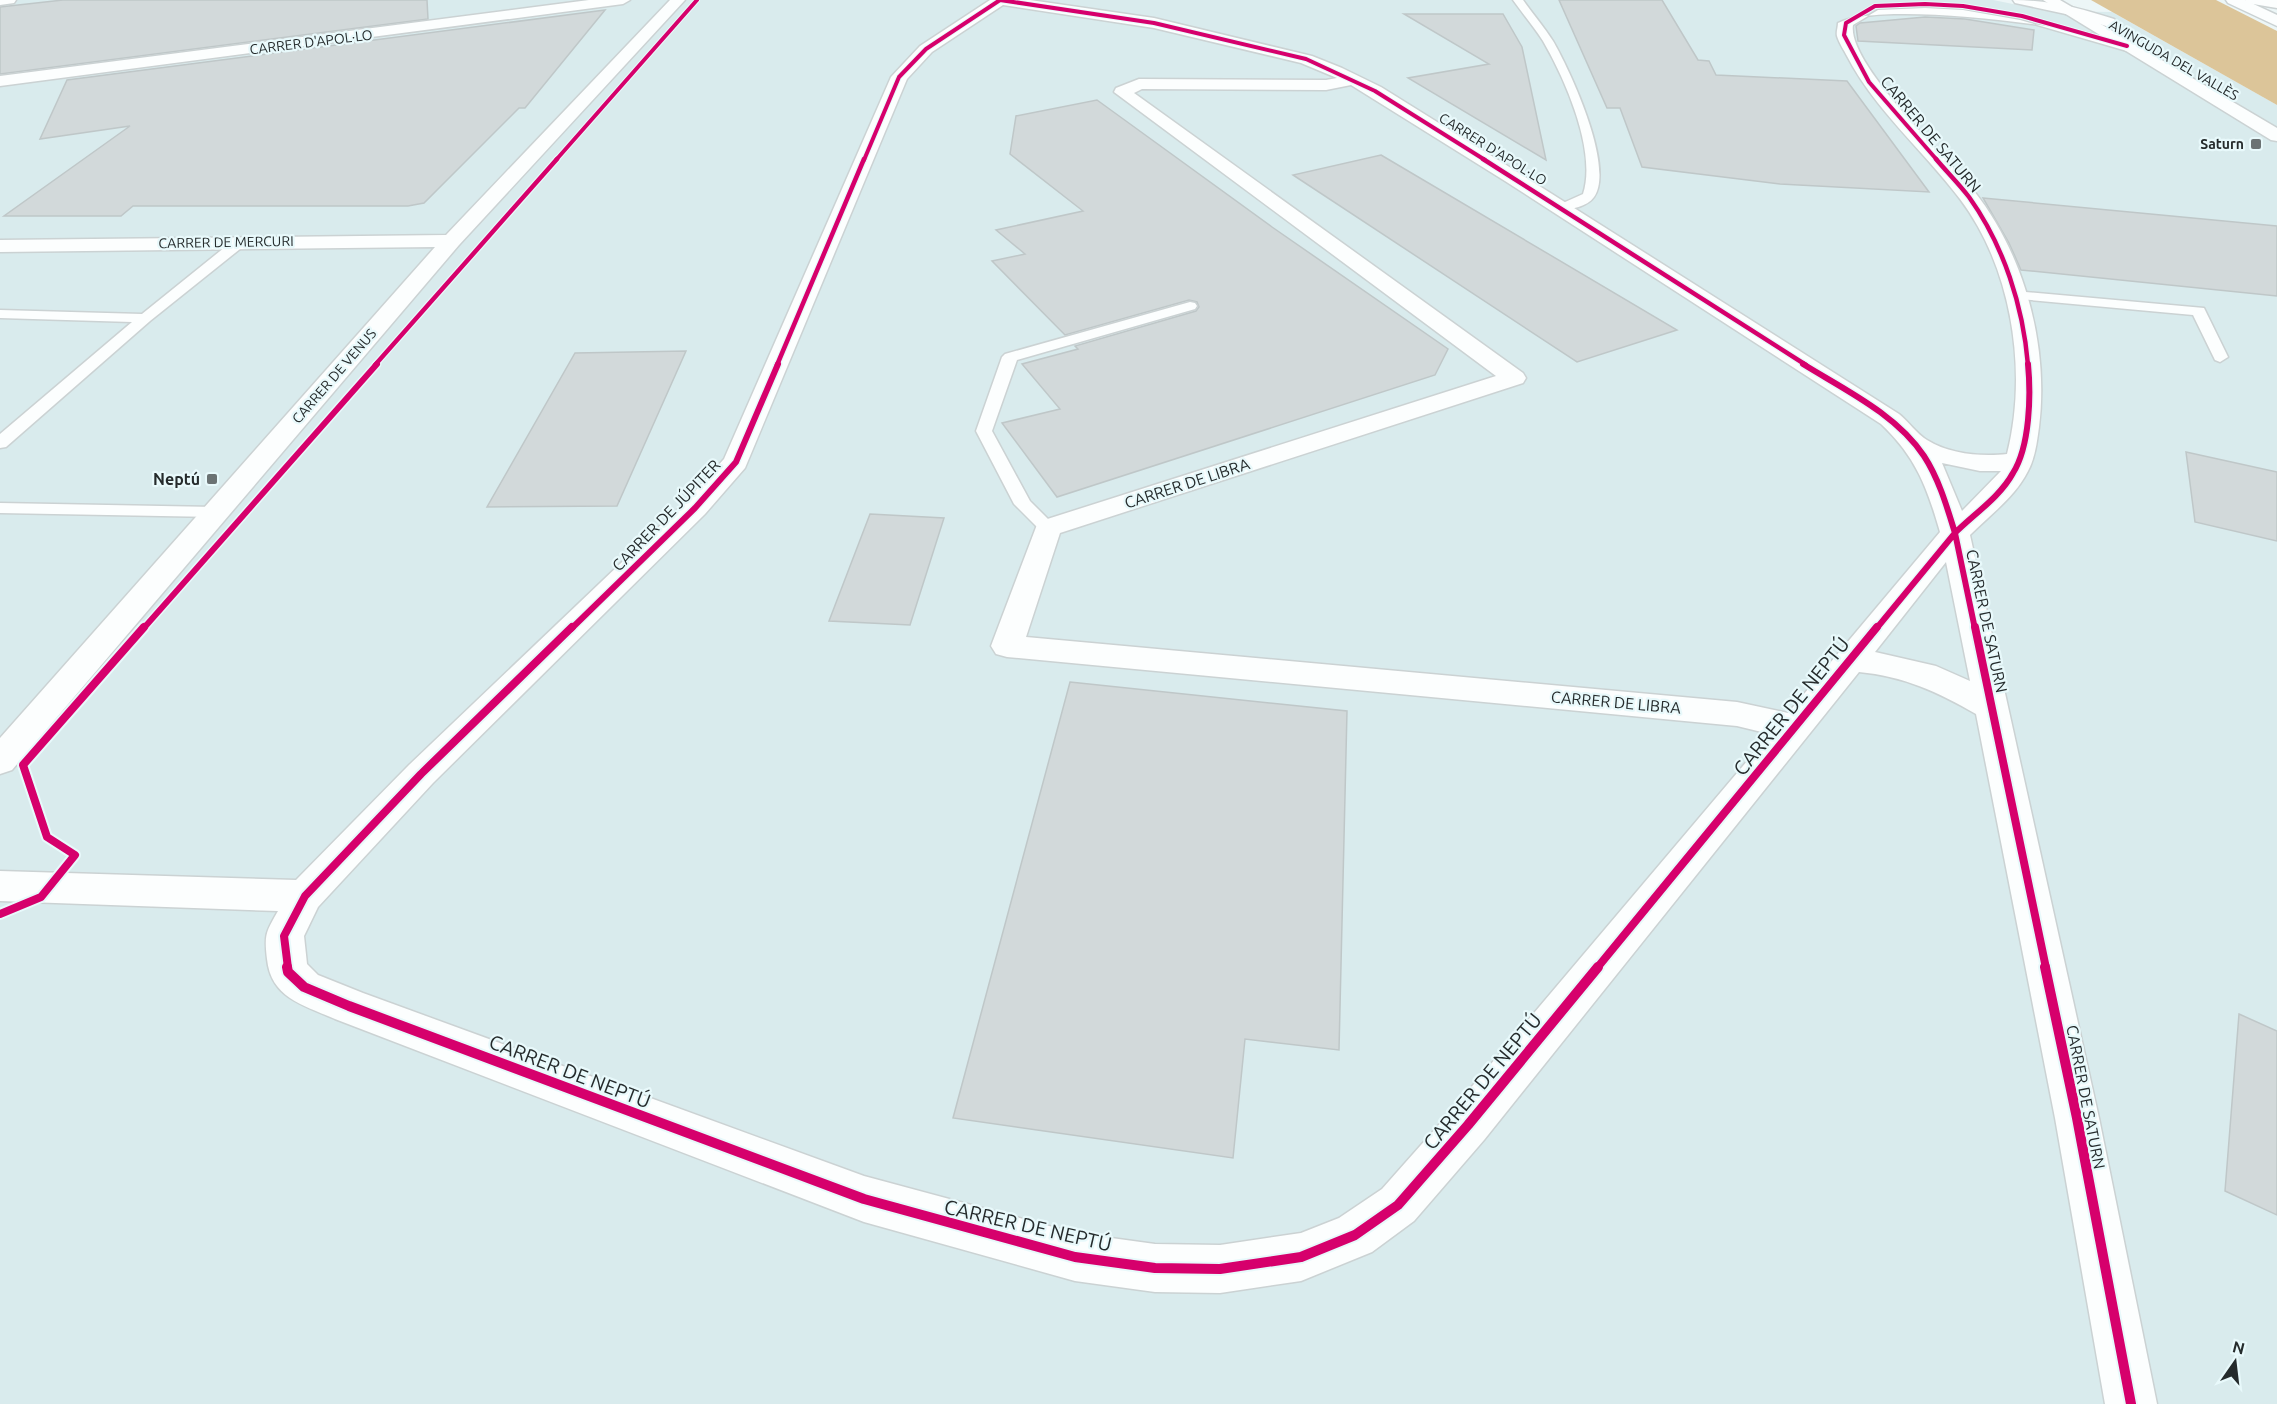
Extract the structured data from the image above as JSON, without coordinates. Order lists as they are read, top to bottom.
{
  "streets": {
    "main road": [
      "CARRER D'APOL·LO",
      "AVINGUDA DEL VALLÈS",
      "CARRER DE SATURN",
      "CARRER DE MERCURI",
      "CARRER DE VENUS",
      "CARRER DE LIBRA",
      "CARRER DE JÚPITER",
      "CARRER DE NEPTÚ"
    ]
  },
  "crossings": [
    ["CARRER D'APOL·LO", "CARRER DE SATURN"],
    ["CARRER D'APOL·LO", "CARRER DE LIBRA"],
    ["CARRER D'APOL·LO", "CARRER DE JÚPITER"],
    ["CARRER D'APOL·LO", "CARRER DE NEPTÚ"],
    ["AVINGUDA DEL VALLÈS", "CARRER DE SATURN"],
    ["CARRER DE SATURN", "CARRER DE NEPTÚ"],
    ["CARRER DE MERCURI", "CARRER DE VENUS"],
    ["CARRER DE LIBRA", "CARRER DE NEPTÚ"],
    ["CARRER DE JÚPITER", "CARRER DE NEPTÚ"]
  ],
  "places": {
    "transit": ["Saturn", "Neptú"]
  },
  "north": "top"
}
